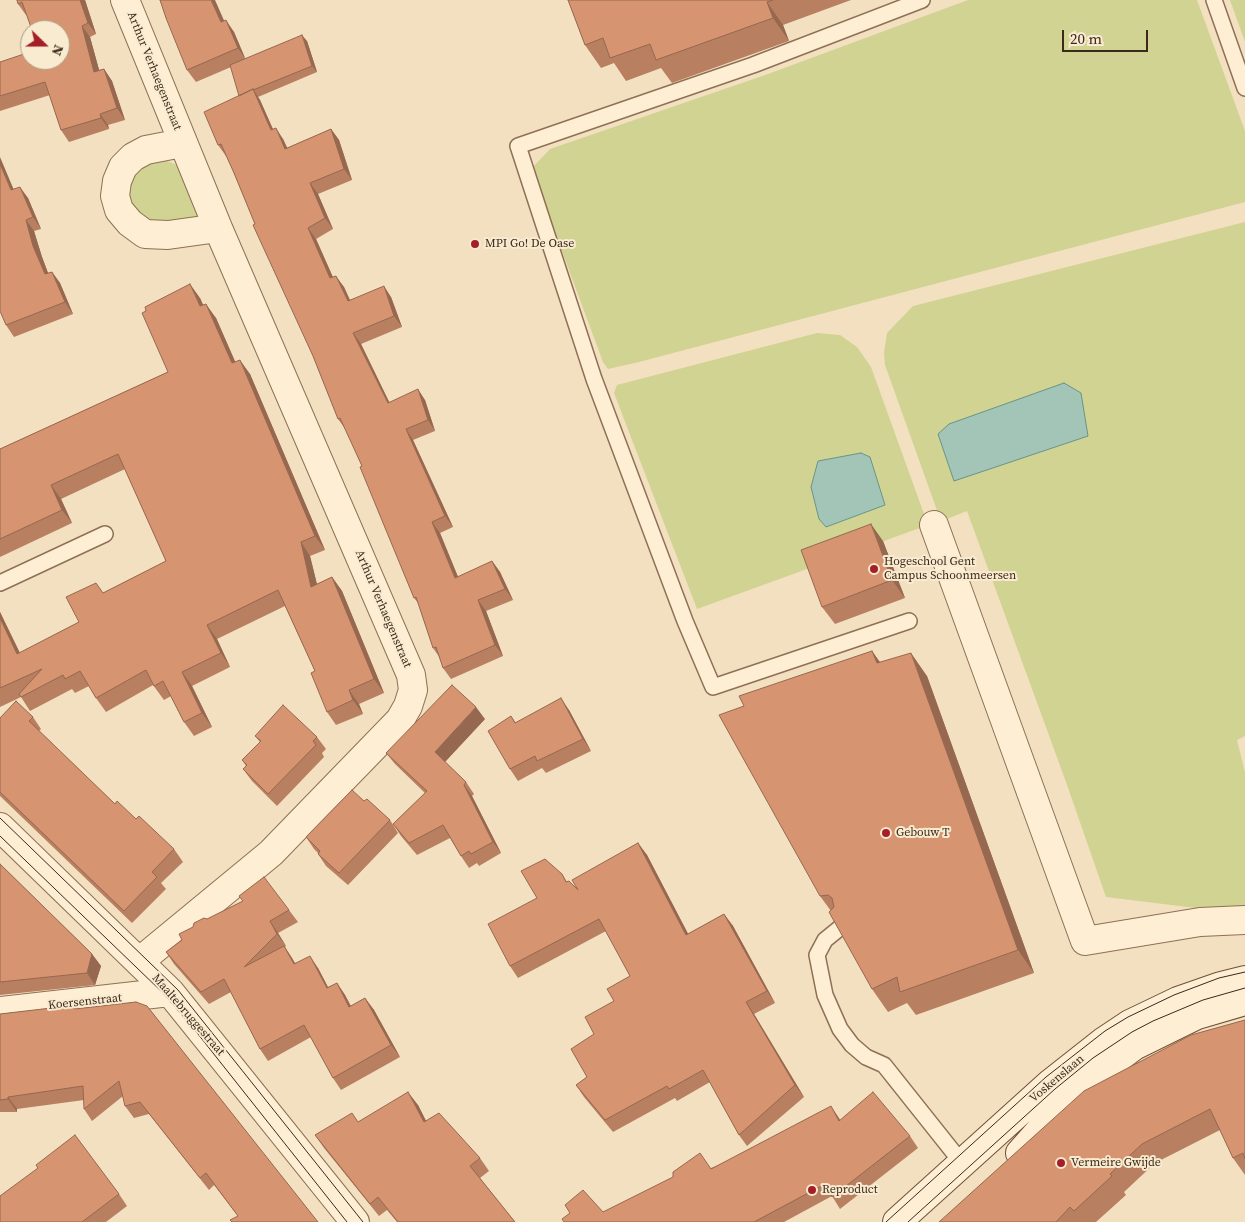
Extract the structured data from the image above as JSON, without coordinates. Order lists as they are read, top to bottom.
{
  "streets": {
    "street": [
      "Arthur Verhaegenstraat",
      "Koersenstraat",
      "Maaltebruggestraat",
      "Voskenslaan"
    ]
  },
  "crossings": [
    ["Arthur Verhaegenstraat", "Maaltebruggestraat"],
    ["Koersenstraat", "Maaltebruggestraat"]
  ],
  "places": [
    "MPI Go! De Oase",
    "Hogeschool Gent Campus Schoonmeersen",
    "Gebouw T",
    "Vermeire Gwijde",
    "Reproduct"
  ],
  "scale_bar": "20 m",
  "north": "right"
}
